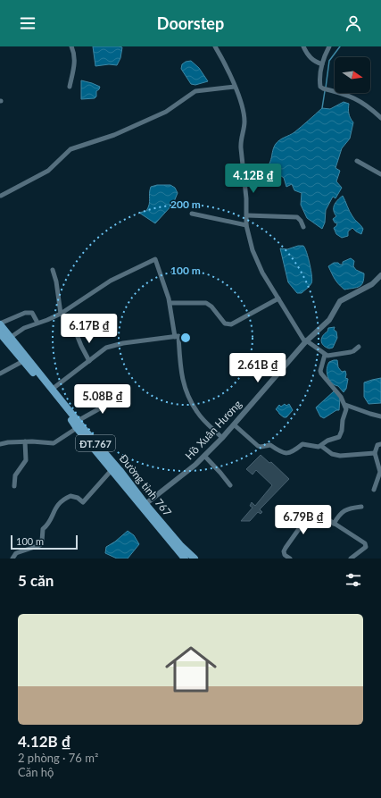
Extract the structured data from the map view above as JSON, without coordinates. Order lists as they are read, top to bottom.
{
  "streets": {
    "main road": ["ĐT.767", "Đường tỉnh 767"],
    "street": ["Hồ Xuân Hương"]
  },
  "crossings": [
    ["Hồ Xuân Hương", "Đường tỉnh 767"]
  ],
  "scale_bar": "100 m",
  "north": "right",
  "page": {
    "header": "Doorstep",
    "price": [
      "4.12B ₫",
      "6.17B ₫",
      "2.61B ₫",
      "5.08B ₫",
      "6.79B ₫"
    ],
    "scale": "100 m",
    "heading": "5 căn",
    "list": [
      {
        "name": "4.12B ₫",
        "note": "2 phòng · 76 m² · Căn hộ"
      }
    ]
  },
  "rings": ["200 m", "100 m"]
}
